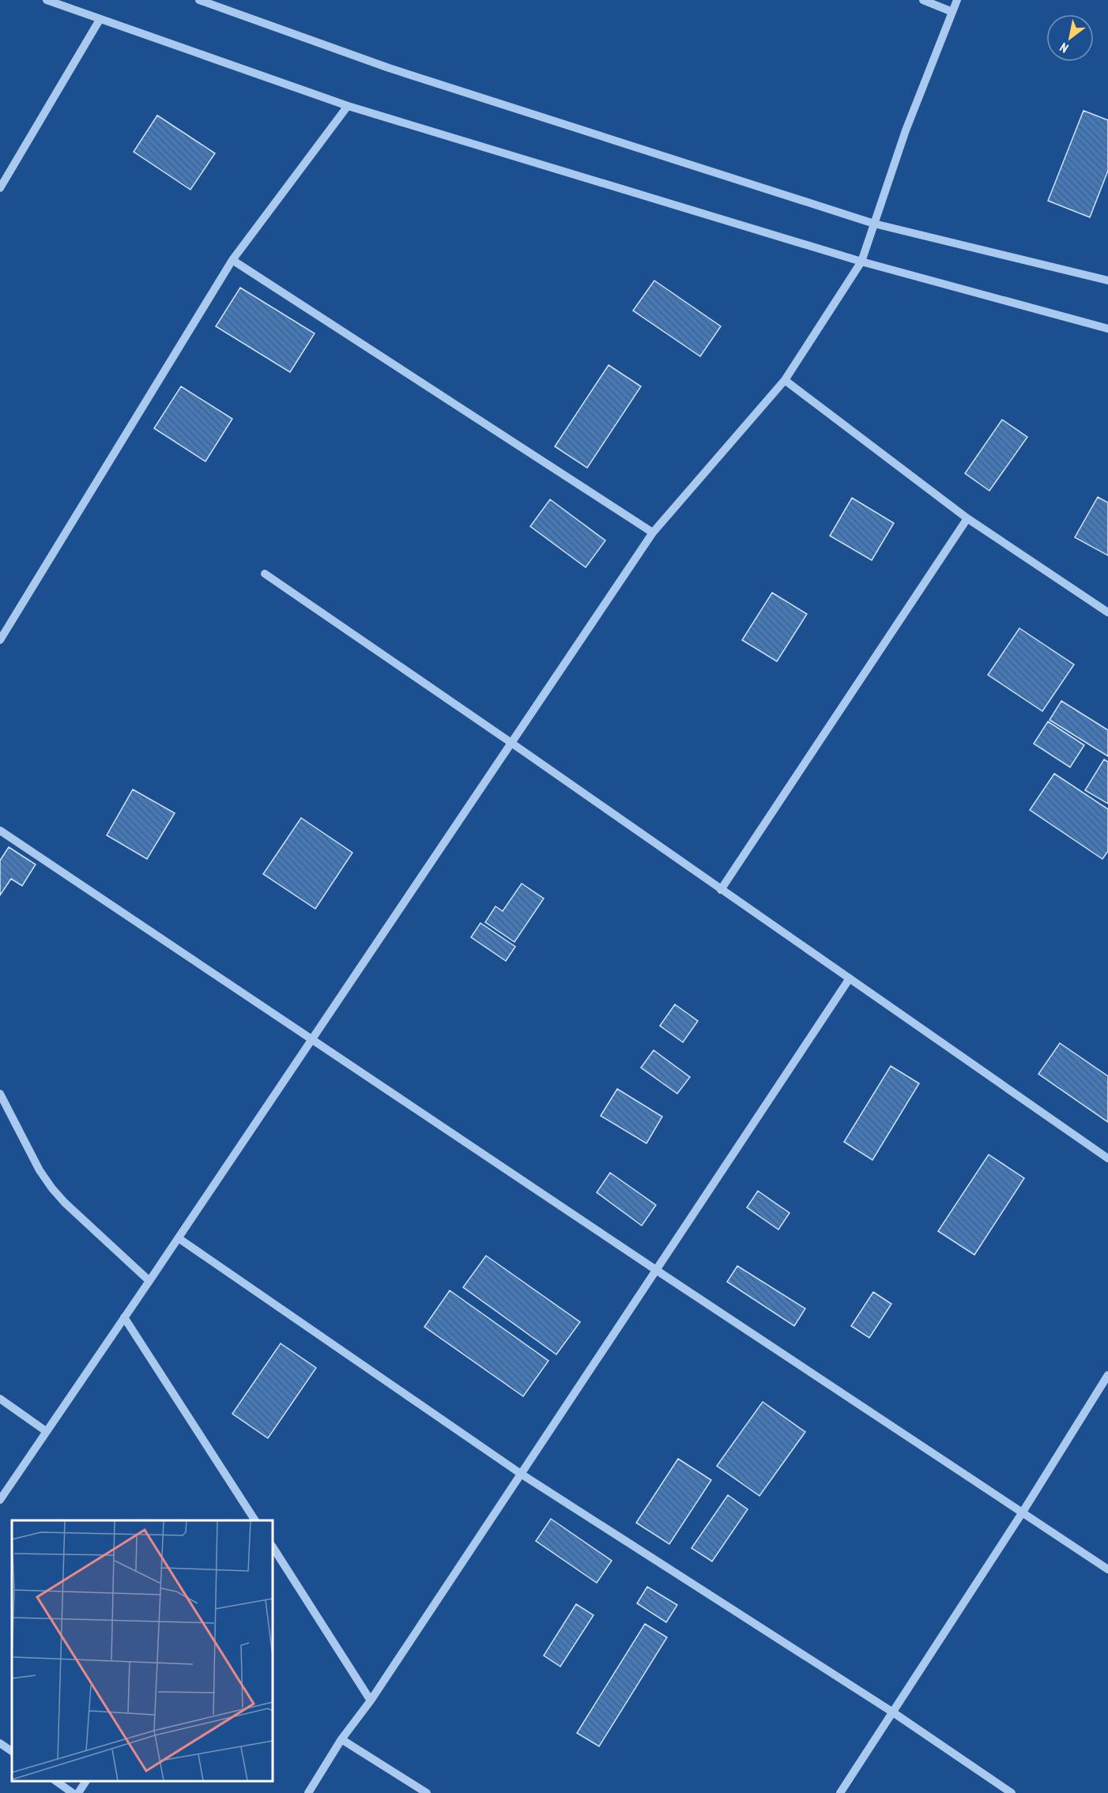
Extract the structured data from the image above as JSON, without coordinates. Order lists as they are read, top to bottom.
{
  "north": "bottom left"
}
